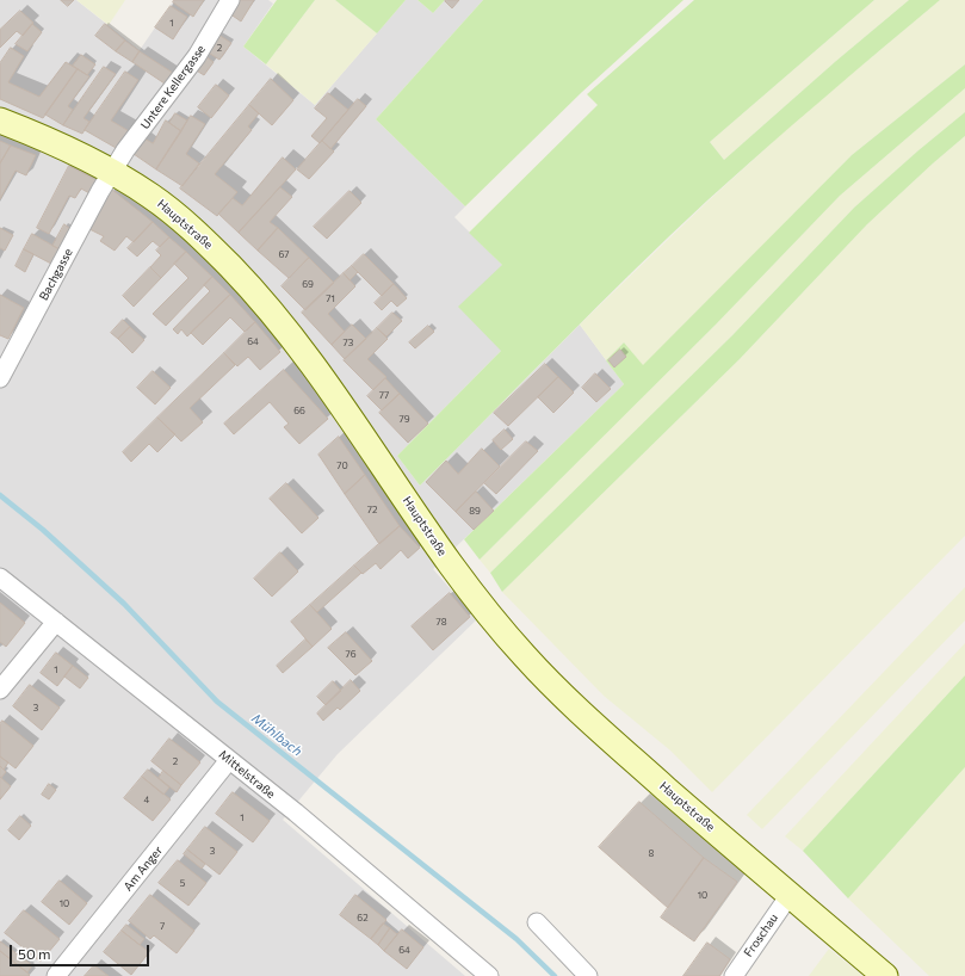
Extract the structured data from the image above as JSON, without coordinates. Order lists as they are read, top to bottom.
{
  "streets": {
    "main road": ["Hauptstraße"],
    "street": [
      "Untere Kellergasse",
      "Bachgasse",
      "Mittelstraße",
      "Am Anger",
      "Froschau"
    ]
  },
  "crossings": [
    ["Untere Kellergasse", "Hauptstraße"],
    ["Untere Kellergasse", "Bachgasse"],
    ["Hauptstraße", "Bachgasse"],
    ["Hauptstraße", "Froschau"],
    ["Mittelstraße", "Am Anger"]
  ],
  "water": ["Mühlbach"],
  "house_numbers": [
    "1",
    "2",
    "67",
    "69",
    "71",
    "64",
    "73",
    "77",
    "66",
    "79",
    "70",
    "72",
    "89",
    "78",
    "76",
    "1",
    "3",
    "2",
    "4",
    "1",
    "3",
    "8",
    "5",
    "10",
    "10",
    "62",
    "7",
    "64"
  ],
  "scale_bar": "50 m"
}
